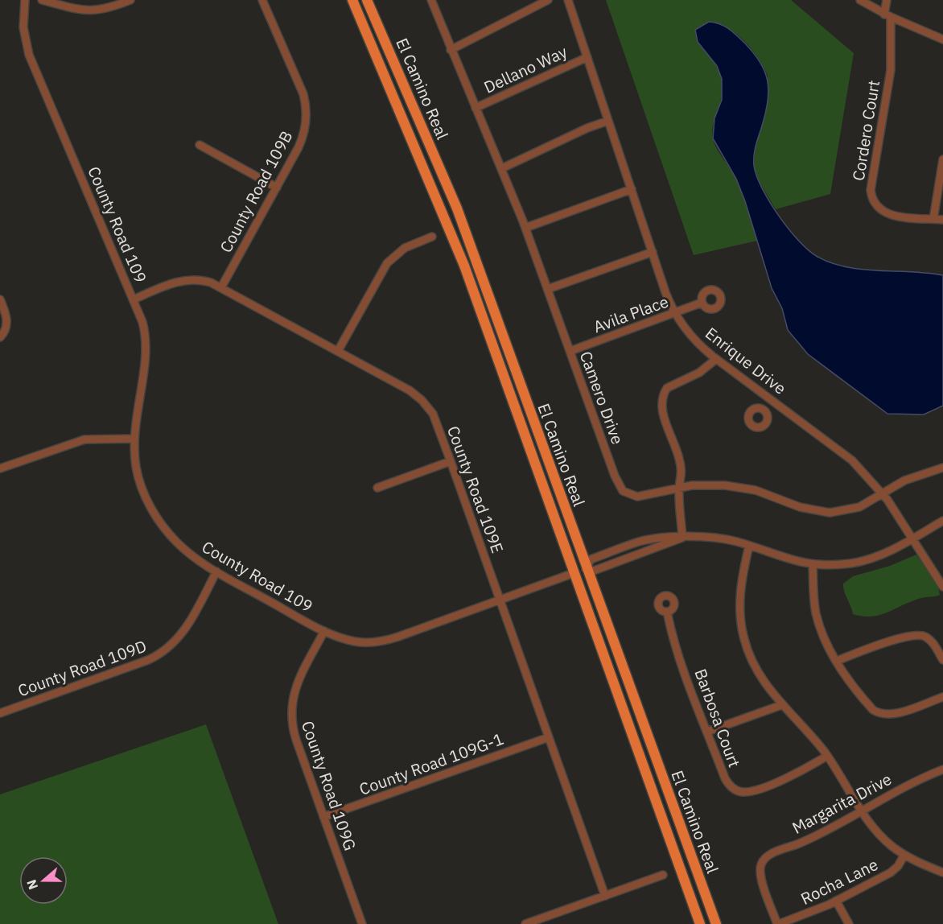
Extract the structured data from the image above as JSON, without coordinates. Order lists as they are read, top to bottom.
{
  "streets": {
    "main road": ["El Camino Real"],
    "street": [
      "Dellano Way",
      "Cordero Court",
      "County Road 109B",
      "County Road 109",
      "Avila Place",
      "Enrique Drive",
      "Camero Drive",
      "County Road 109E",
      "County Road 109D",
      "Barbosa Court",
      "County Road 109G-1",
      "County Road 109G",
      "Margarita Drive",
      "Rocha Lane"
    ]
  },
  "crossings": [
    ["Dellano Way", "Enrique Drive"],
    ["Dellano Way", "Camero Drive"],
    ["El Camino Real", "County Road 109"],
    ["County Road 109B", "County Road 109E"],
    ["County Road 109", "County Road 109E"],
    ["County Road 109", "County Road 109D"],
    ["County Road 109", "County Road 109G"],
    ["Avila Place", "Enrique Drive"],
    ["Avila Place", "Camero Drive"],
    ["Enrique Drive", "Camero Drive"],
    ["County Road 109E", "County Road 109G-1"],
    ["County Road 109G-1", "County Road 109G"],
    ["Margarita Drive", "Rocha Lane"]
  ],
  "north": "left"
}
